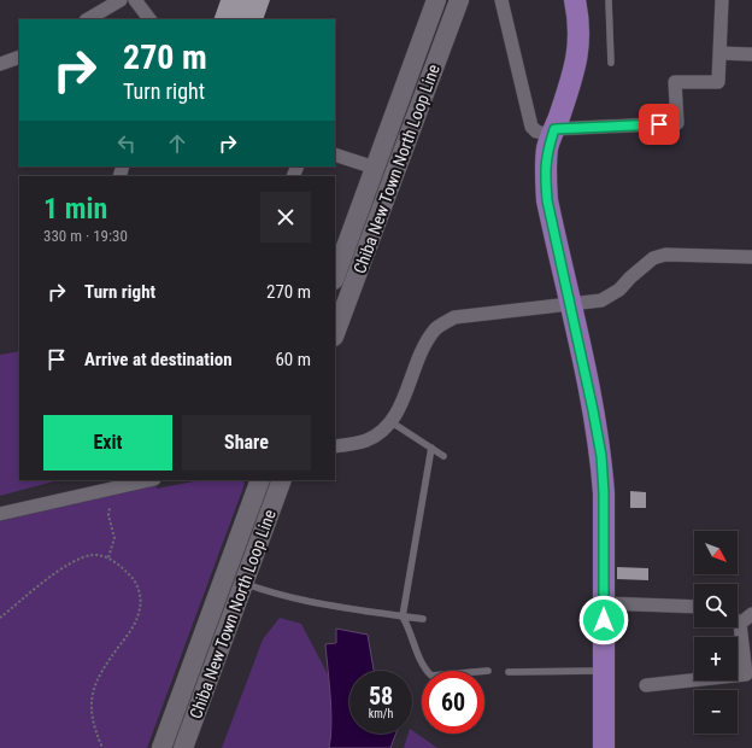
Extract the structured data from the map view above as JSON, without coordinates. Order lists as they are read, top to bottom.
{
  "streets": {
    "main road": ["Chiba New Town North Loop Line"]
  },
  "north": "bottom right",
  "page": {
    "turn": ["270 m", "Turn right"],
    "heading": ["1 min", "330 m · 19:30"],
    "list": [
      {
        "name": "Turn right",
        "value": "270 m"
      },
      {
        "name": "Arrive at destination",
        "value": "60 m"
      }
    ],
    "buttons": ["Exit", "Share"],
    "map_buttons": ["+", "−"],
    "speed": "58 km/h",
    "limit": "60"
  }
}
